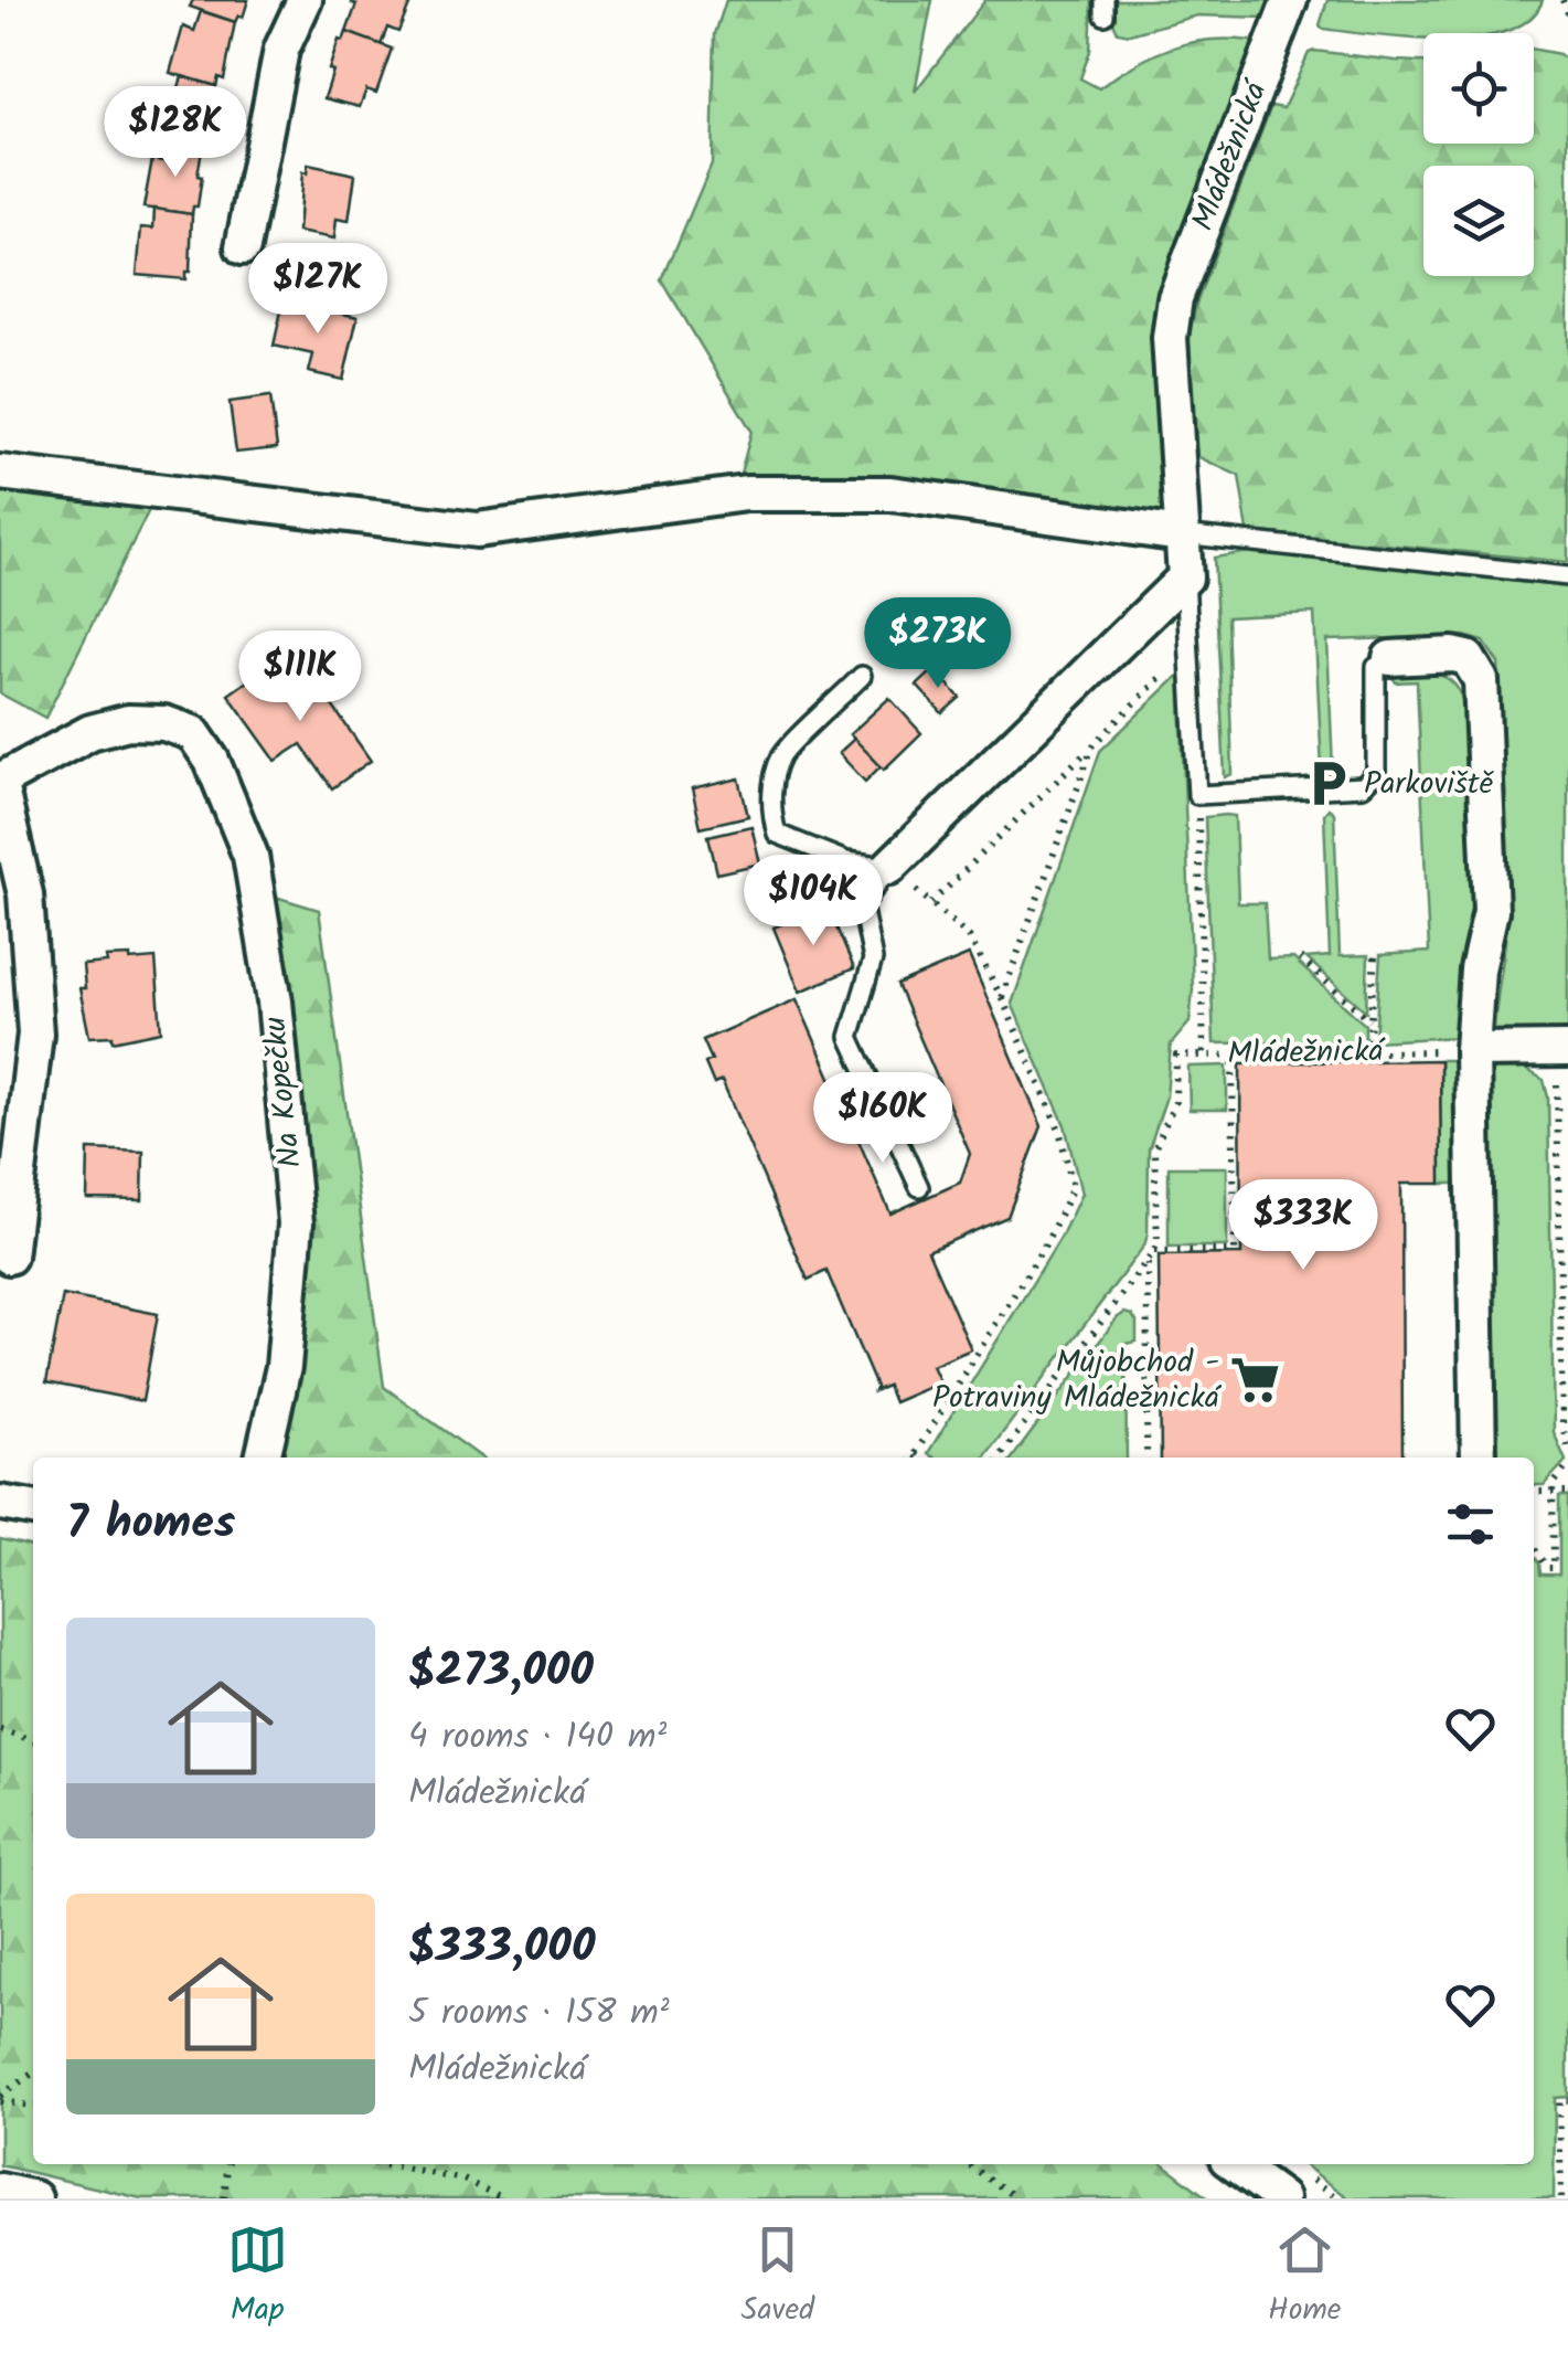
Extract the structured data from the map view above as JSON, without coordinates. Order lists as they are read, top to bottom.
{
  "streets": {
    "street": ["Mládežnická", "Na Kopečku"]
  },
  "places": {
    "parking": ["Parkoviště"],
    "supermarket": ["Můjobchod - Potraviny Mládežnická"]
  },
  "page": {
    "price": [
      "$128K",
      "$127K",
      "$273K",
      "$111K",
      "$104K",
      "$160K",
      "$333K"
    ],
    "heading": "7 homes",
    "list": [
      {
        "name": "$273,000",
        "note": "4 rooms · 140 m² · Mládežnická"
      },
      {
        "name": "$333,000",
        "note": "5 rooms · 158 m² · Mládežnická"
      }
    ],
    "tabs": ["Map", "Saved", "Home"]
  }
}
